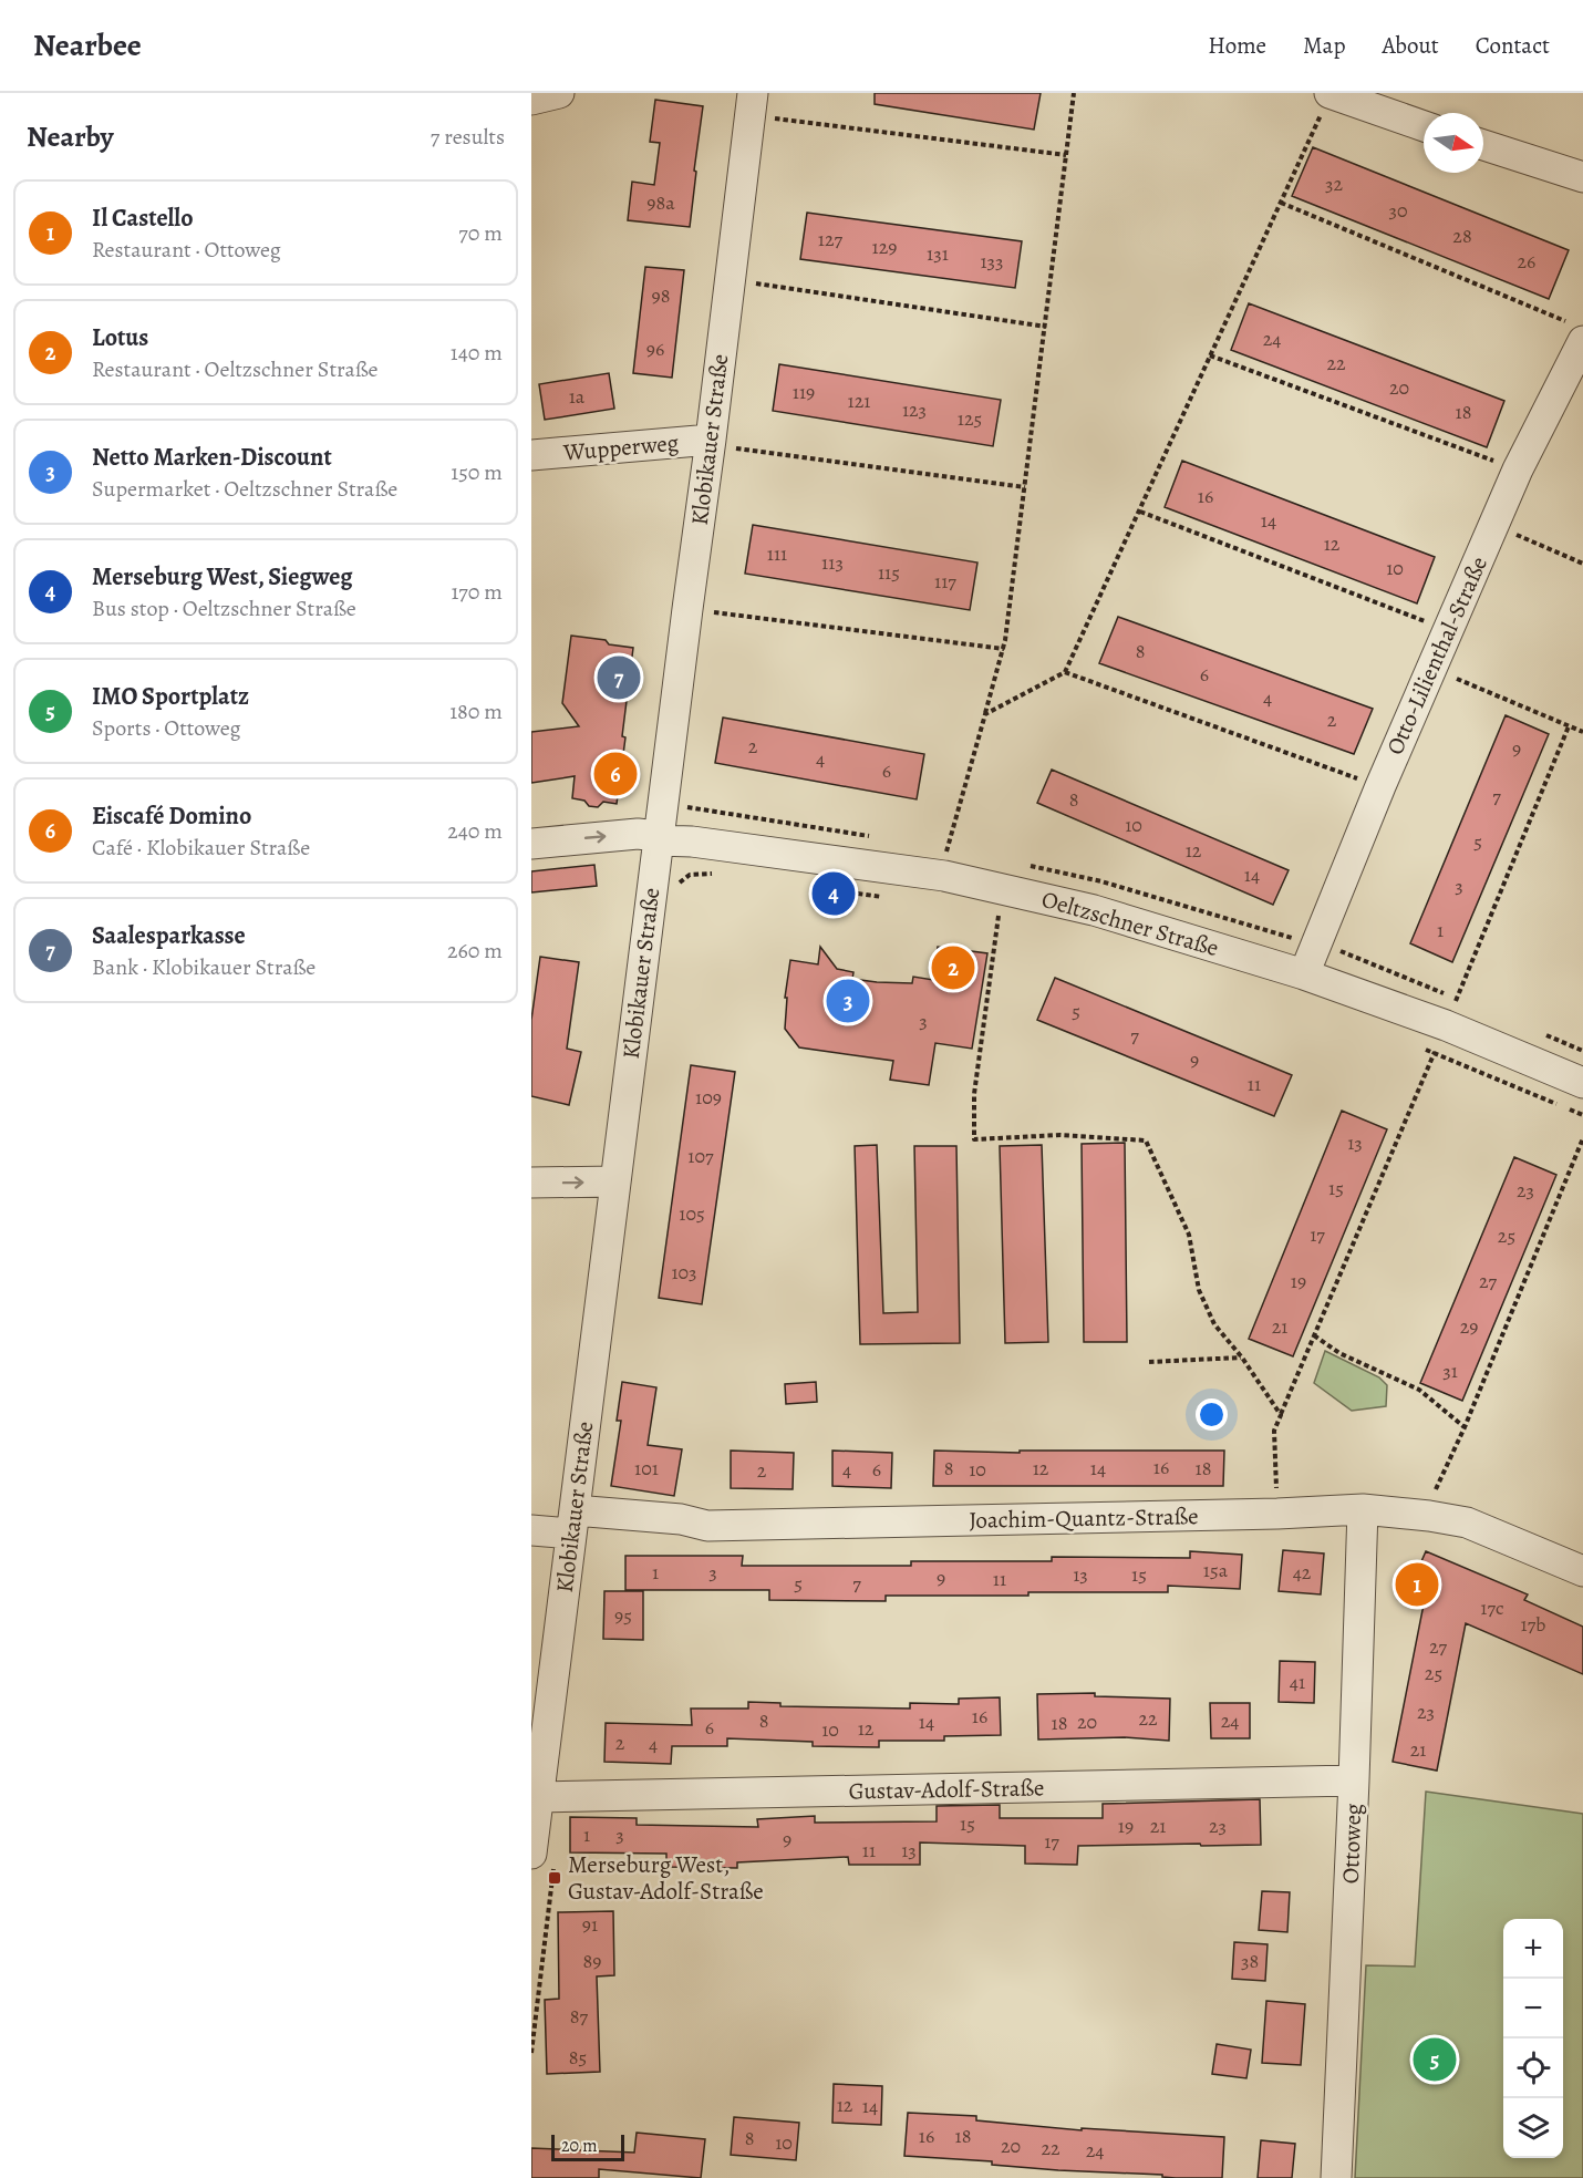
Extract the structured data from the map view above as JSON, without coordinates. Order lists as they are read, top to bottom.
{
  "streets": {
    "street": [
      "Klobikauer Straße",
      "Wupperweg",
      "Otto-Lilienthal-Straße",
      "Oeltzschner Straße",
      "Joachim-Quantz-Straße",
      "Gustav-Adolf-Straße",
      "Ottoweg"
    ]
  },
  "crossings": [
    ["Klobikauer Straße", "Wupperweg"],
    ["Klobikauer Straße", "Oeltzschner Straße"],
    ["Klobikauer Straße", "Joachim-Quantz-Straße"],
    ["Klobikauer Straße", "Gustav-Adolf-Straße"],
    ["Otto-Lilienthal-Straße", "Oeltzschner Straße"],
    ["Joachim-Quantz-Straße", "Ottoweg"],
    ["Gustav-Adolf-Straße", "Ottoweg"]
  ],
  "places": {
    "transit": ["Merseburg West, Gustav-Adolf-Straße"]
  },
  "house_numbers": [
    "32",
    "98a",
    "30",
    "28",
    "127",
    "129",
    "131",
    "133",
    "26",
    "98",
    "24",
    "96",
    "22",
    "20",
    "119",
    "1a",
    "121",
    "123",
    "18",
    "125",
    "16",
    "14",
    "12",
    "111",
    "113",
    "10",
    "115",
    "117",
    "8",
    "6",
    "4",
    "2",
    "2",
    "9",
    "4",
    "6",
    "7",
    "8",
    "10",
    "5",
    "12",
    "14",
    "3",
    "1",
    "5",
    "3",
    "7",
    "9",
    "11",
    "109",
    "13",
    "107",
    "15",
    "23",
    "105",
    "17",
    "25",
    "103",
    "19",
    "27",
    "21",
    "29",
    "31",
    "16",
    "101",
    "8",
    "12",
    "14",
    "18",
    "4",
    "6",
    "10",
    "2",
    "15a",
    "1",
    "3",
    "42",
    "13",
    "15",
    "9",
    "11",
    "5",
    "7",
    "17c",
    "95",
    "17b",
    "27",
    "25",
    "41",
    "23",
    "16",
    "22",
    "8",
    "24",
    "14",
    "20",
    "18",
    "6",
    "12",
    "10",
    "2",
    "4",
    "21",
    "15",
    "19",
    "21",
    "23",
    "1",
    "3",
    "9",
    "17",
    "11",
    "13",
    "91",
    "89",
    "38",
    "87",
    "85",
    "12",
    "14",
    "16",
    "18",
    "8",
    "10",
    "20",
    "22",
    "24"
  ],
  "scale_bar": "20 m",
  "north": "right",
  "page": {
    "header": "Nearbee",
    "nav": [
      "Home",
      "Map",
      "About",
      "Contact"
    ],
    "heading": ["Nearby", "7 results"],
    "list": [
      {
        "mark": "1",
        "name": "Il Castello",
        "note": "Restaurant · Ottoweg",
        "value": "70 m"
      },
      {
        "mark": "2",
        "name": "Lotus",
        "note": "Restaurant · Oeltzschner Straße",
        "value": "140 m"
      },
      {
        "mark": "3",
        "name": "Netto Marken-Discount",
        "note": "Supermarket · Oeltzschner Straße",
        "value": "150 m"
      },
      {
        "mark": "4",
        "name": "Merseburg West, Siegweg",
        "note": "Bus stop · Oeltzschner Straße",
        "value": "170 m"
      },
      {
        "mark": "5",
        "name": "IMO Sportplatz",
        "note": "Sports · Ottoweg",
        "value": "180 m"
      },
      {
        "mark": "6",
        "name": "Eiscafé Domino",
        "note": "Café · Klobikauer Straße",
        "value": "240 m"
      },
      {
        "mark": "7",
        "name": "Saalesparkasse",
        "note": "Bank · Klobikauer Straße",
        "value": "260 m"
      }
    ],
    "pins": [
      "7",
      "6",
      "4",
      "2",
      "3",
      "1",
      "5"
    ],
    "map_buttons": ["+", "−"],
    "scale": "20 m"
  }
}
